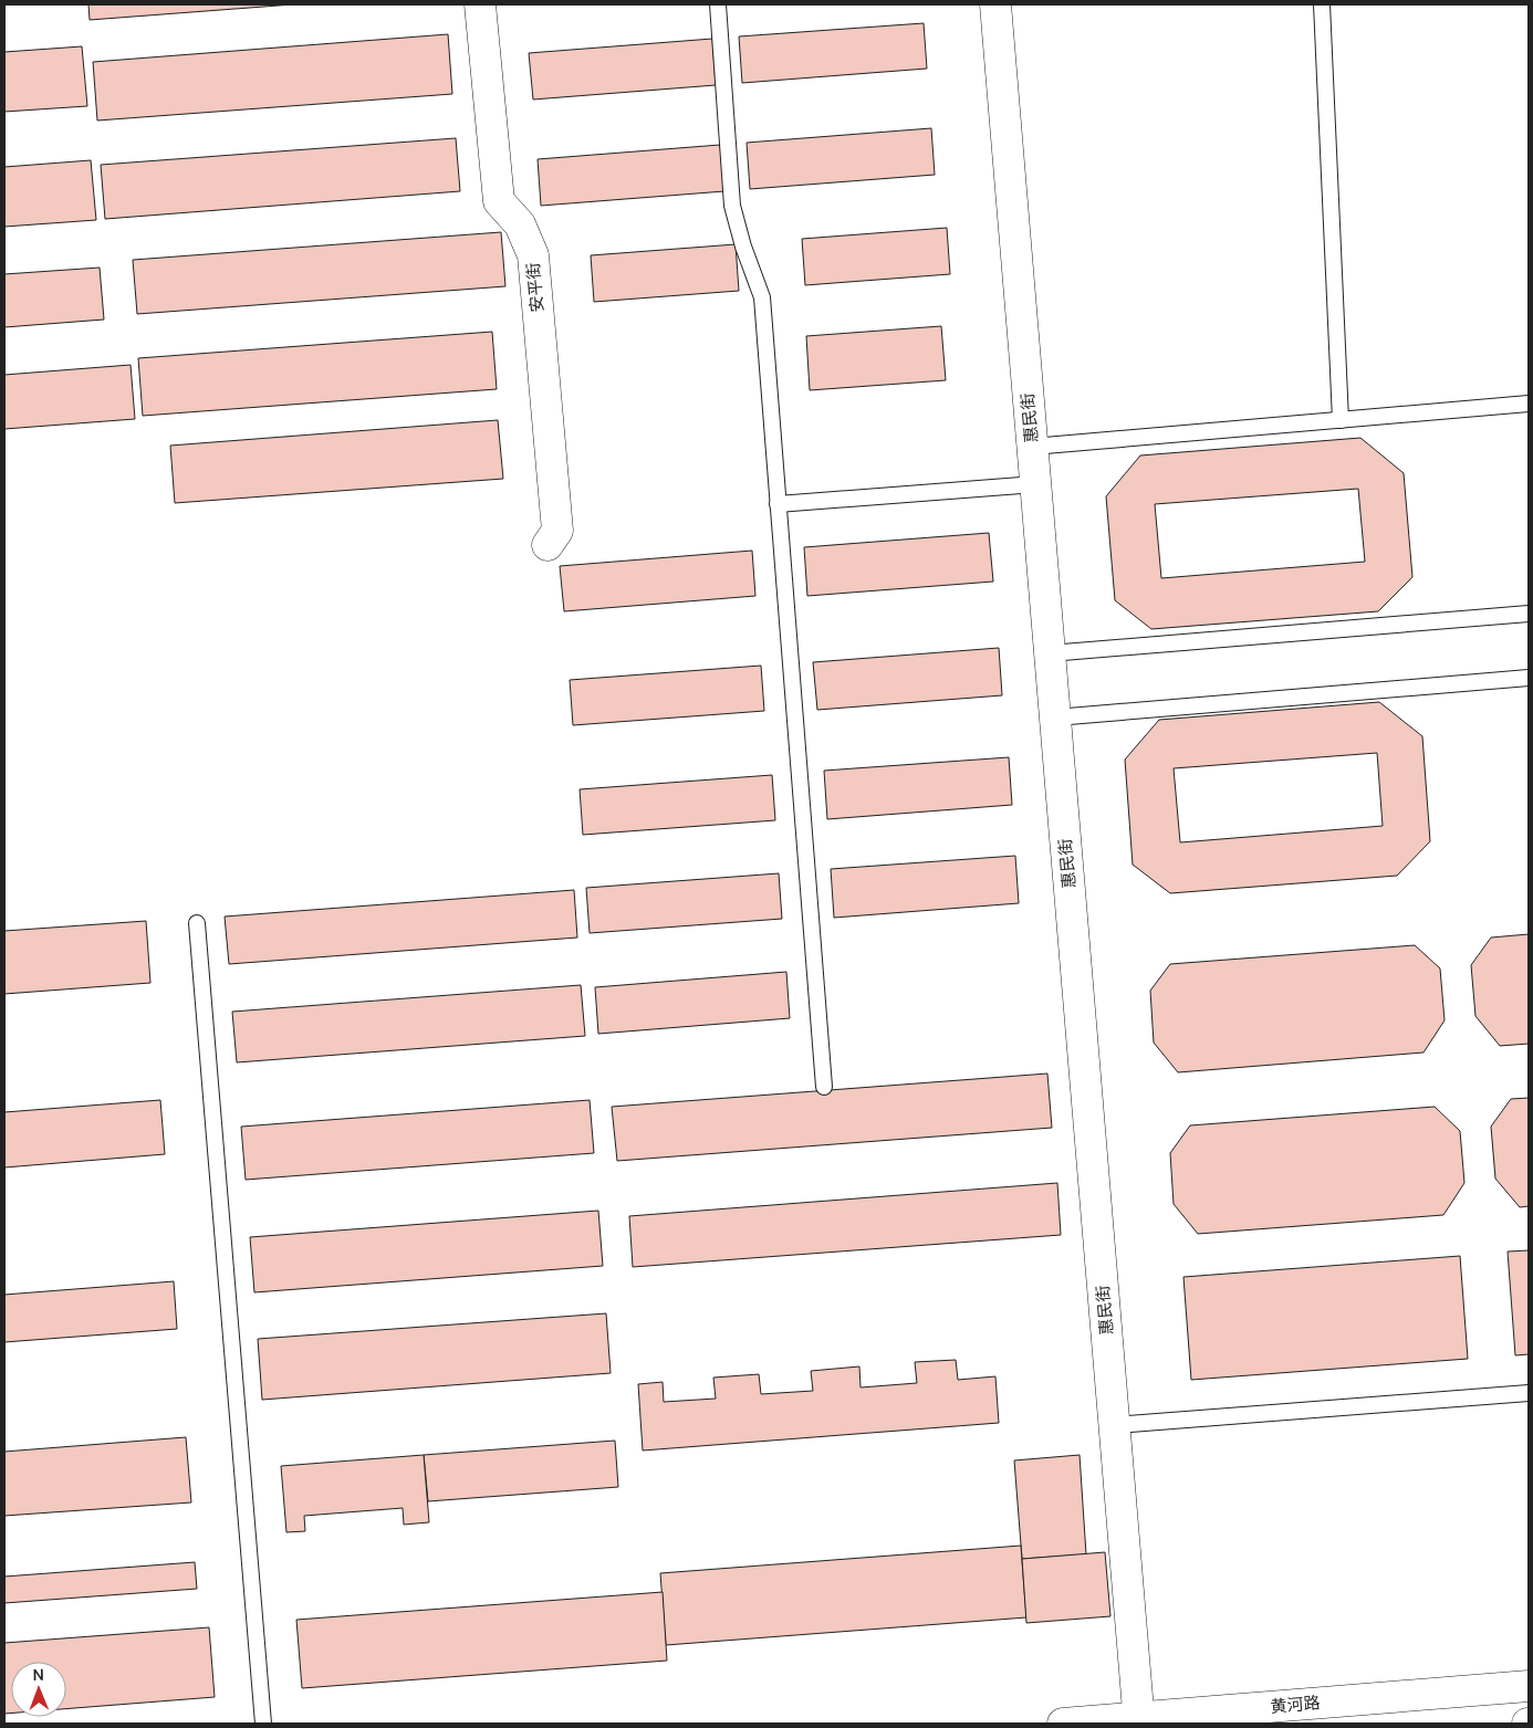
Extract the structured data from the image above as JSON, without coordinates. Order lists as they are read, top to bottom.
{
  "streets": {
    "street": ["安平街", "惠民街", "黄河路"]
  },
  "crossings": [
    ["惠民街", "黄河路"]
  ],
  "north": "top"
}
